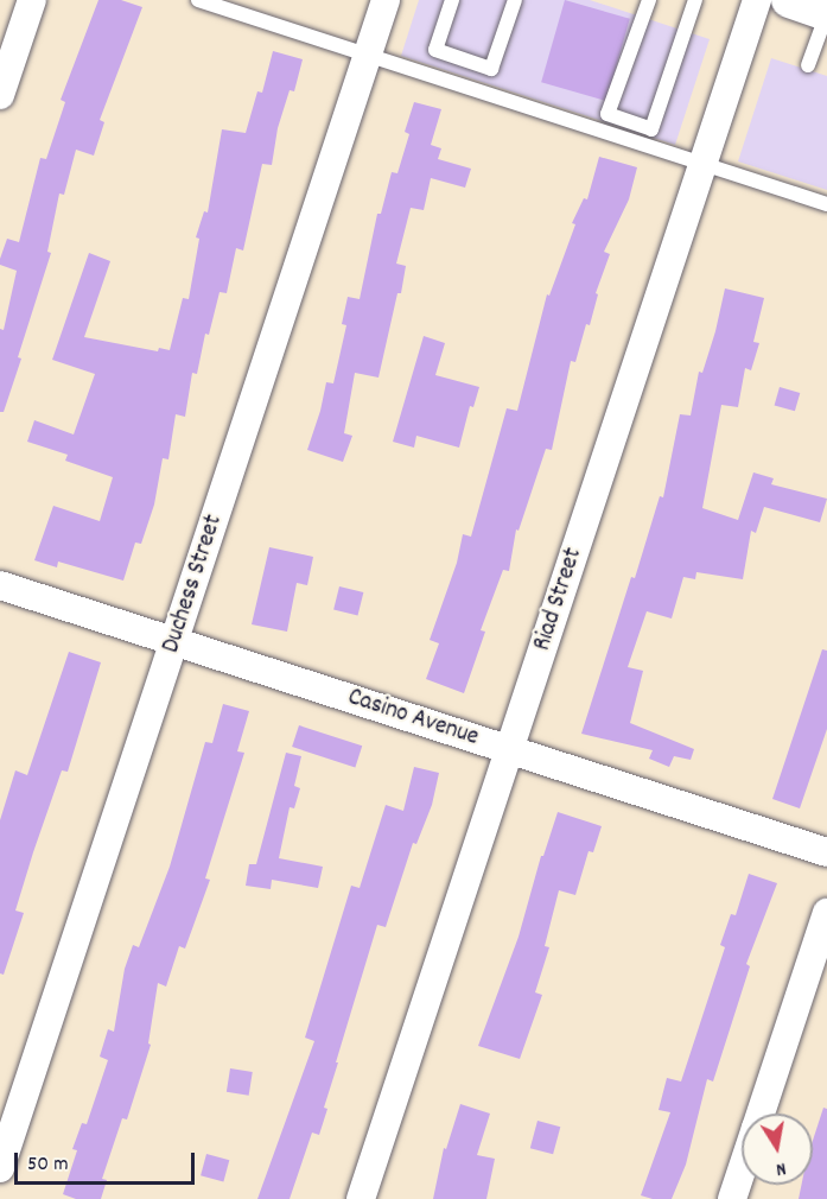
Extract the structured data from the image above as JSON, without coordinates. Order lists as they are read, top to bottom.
{
  "streets": {
    "street": ["Duchess Street", "Riad Street", "Casino Avenue"]
  },
  "crossings": [
    ["Duchess Street", "Casino Avenue"],
    ["Riad Street", "Casino Avenue"]
  ],
  "scale_bar": "50 m",
  "north": "bottom"
}
